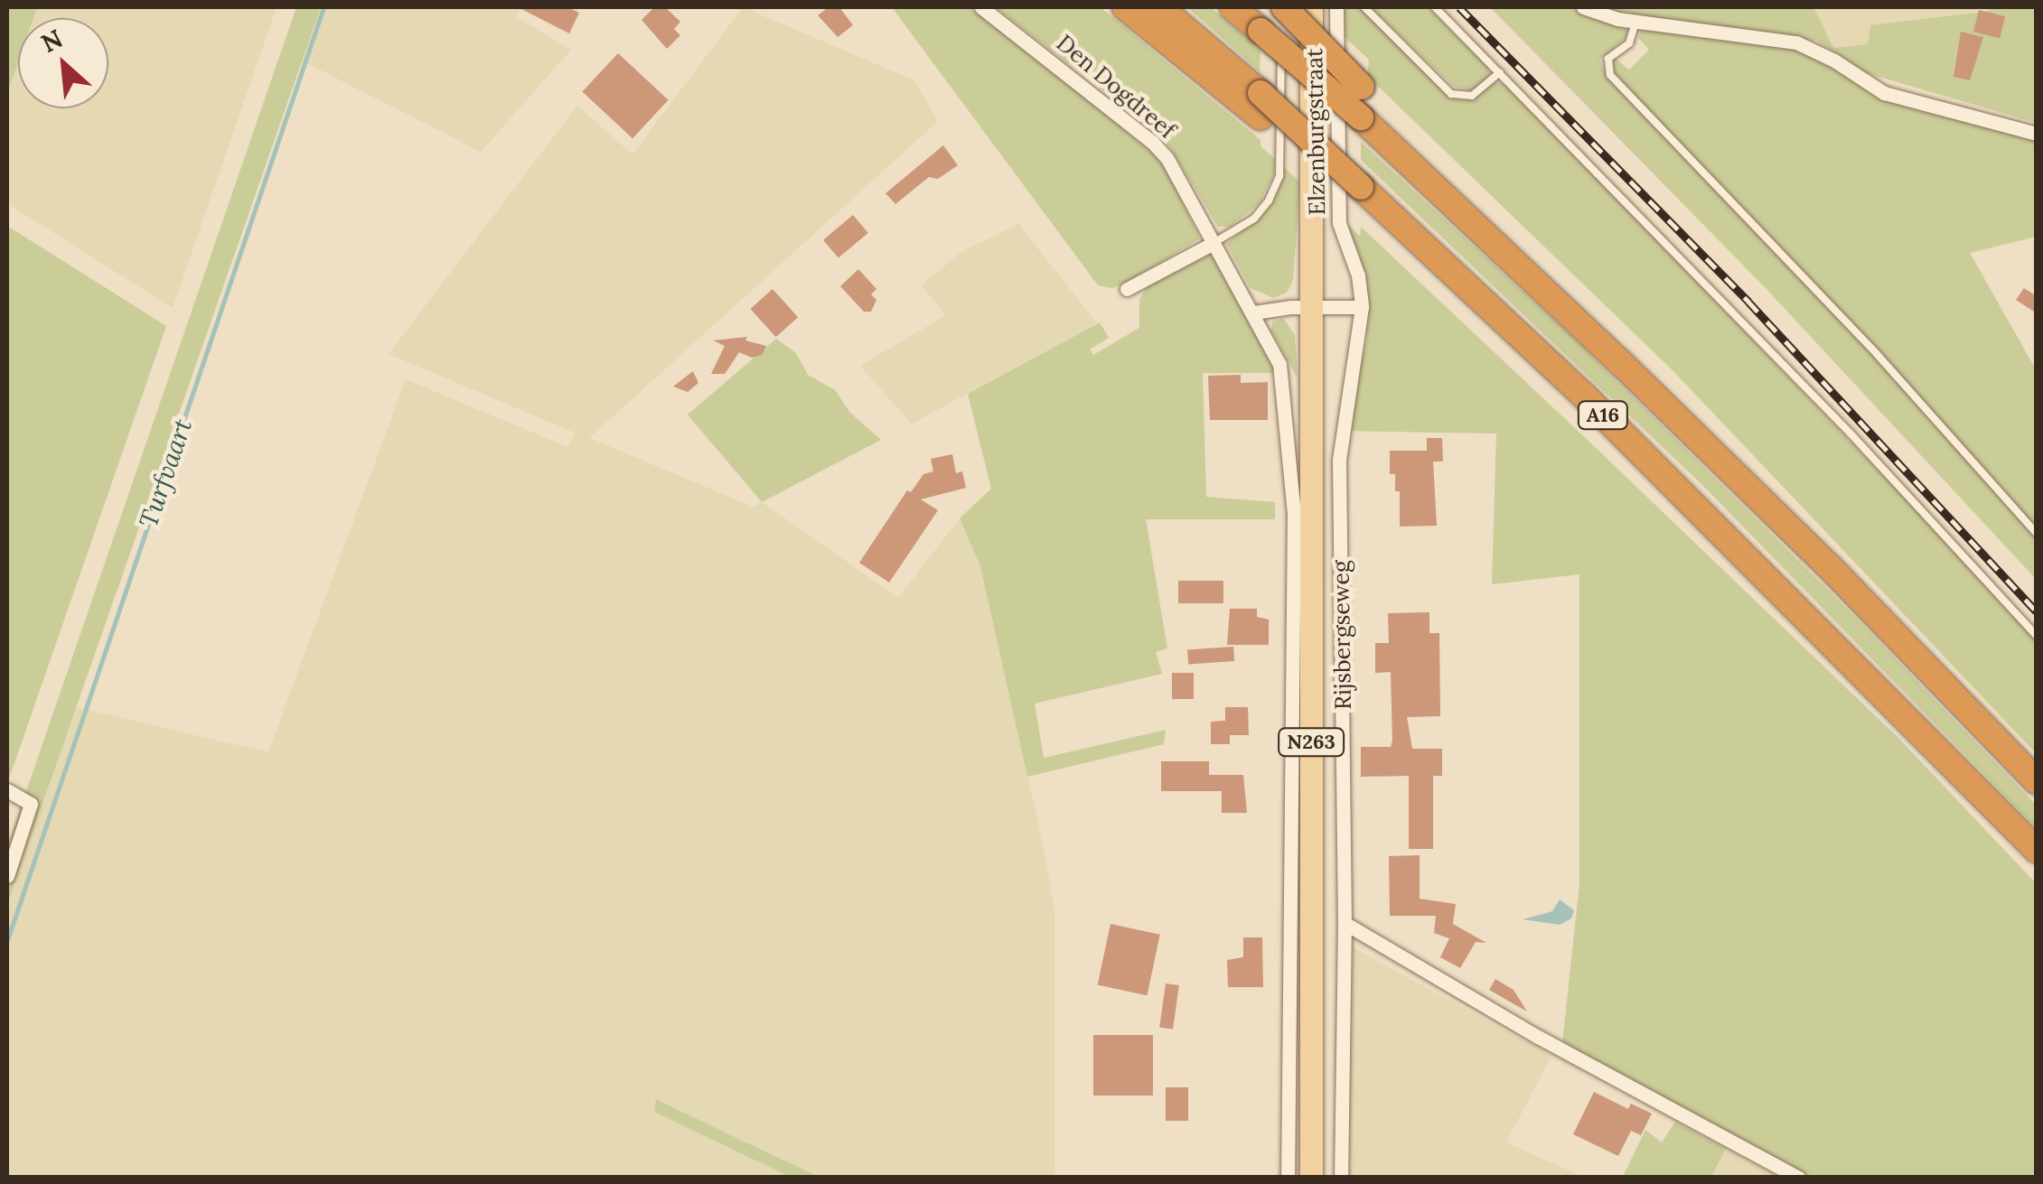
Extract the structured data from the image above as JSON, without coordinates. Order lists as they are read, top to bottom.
{
  "streets": {
    "highway": ["A16"],
    "main road": ["Rijsbergseweg", "N263"],
    "street": ["Den Dogdreef", "Elzenburgstraat"]
  },
  "crossings": [
    ["Den Dogdreef", "Rijsbergseweg"],
    ["Elzenburgstraat", "Rijsbergseweg"]
  ],
  "water": ["Turfvaart"],
  "north": "top left"
}
